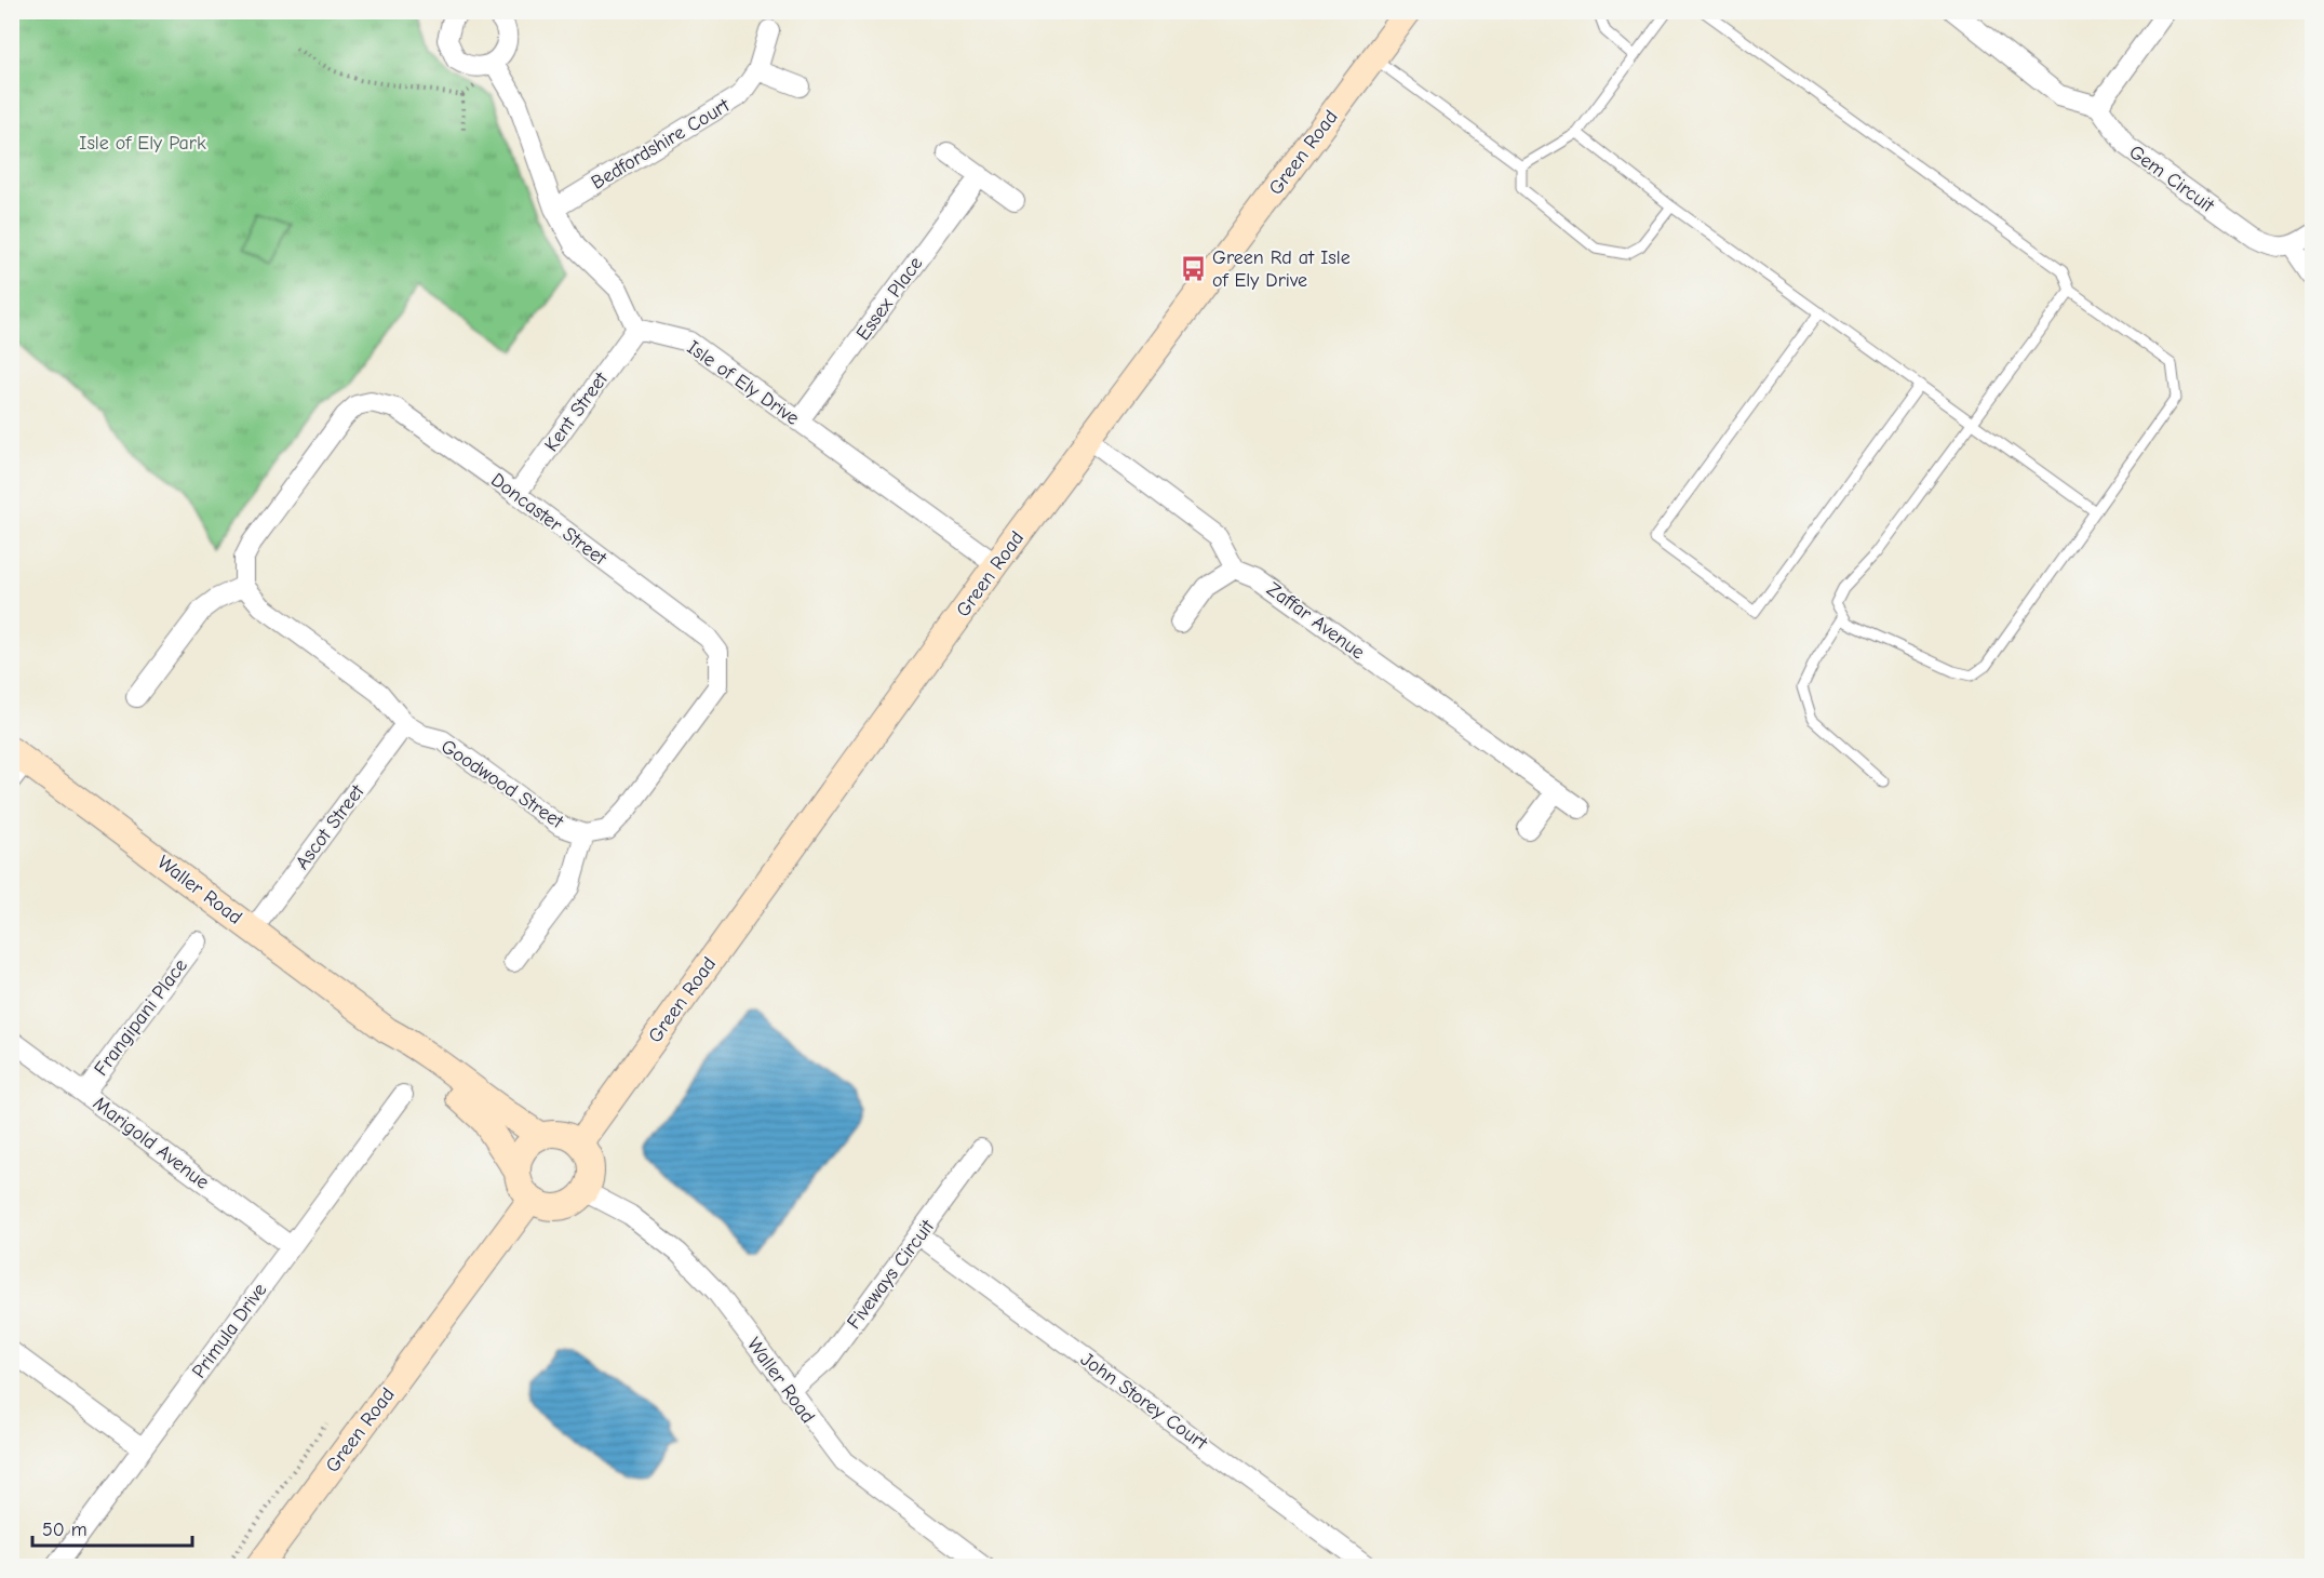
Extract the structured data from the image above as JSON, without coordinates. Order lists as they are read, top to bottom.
{
  "streets": {
    "street": [
      "Bedfordshire Court",
      "Green Road",
      "Gem Circuit",
      "Essex Place",
      "Isle of Ely Drive",
      "Kent Street",
      "Doncaster Street",
      "Zaffar Avenue",
      "Goodwood Street",
      "Ascot Street",
      "Waller Road",
      "Frangipani Place",
      "Marigold Avenue",
      "Fiveways Circuit",
      "Primula Drive",
      "John Storey Court"
    ]
  },
  "crossings": [
    ["Green Road", "Isle of Ely Drive"],
    ["Green Road", "Waller Road"],
    ["Essex Place", "Isle of Ely Drive"],
    ["Isle of Ely Drive", "Kent Street"],
    ["Kent Street", "Doncaster Street"],
    ["Doncaster Street", "Goodwood Street"],
    ["Goodwood Street", "Ascot Street"],
    ["Ascot Street", "Waller Road"],
    ["Waller Road", "Fiveways Circuit"],
    ["Frangipani Place", "Marigold Avenue"],
    ["Marigold Avenue", "Primula Drive"],
    ["Fiveways Circuit", "John Storey Court"]
  ],
  "parks": ["Isle of Ely Park"],
  "places": {
    "bus stop": ["Green Rd at Isle of Ely Drive"]
  },
  "scale_bar": "50 m"
}
